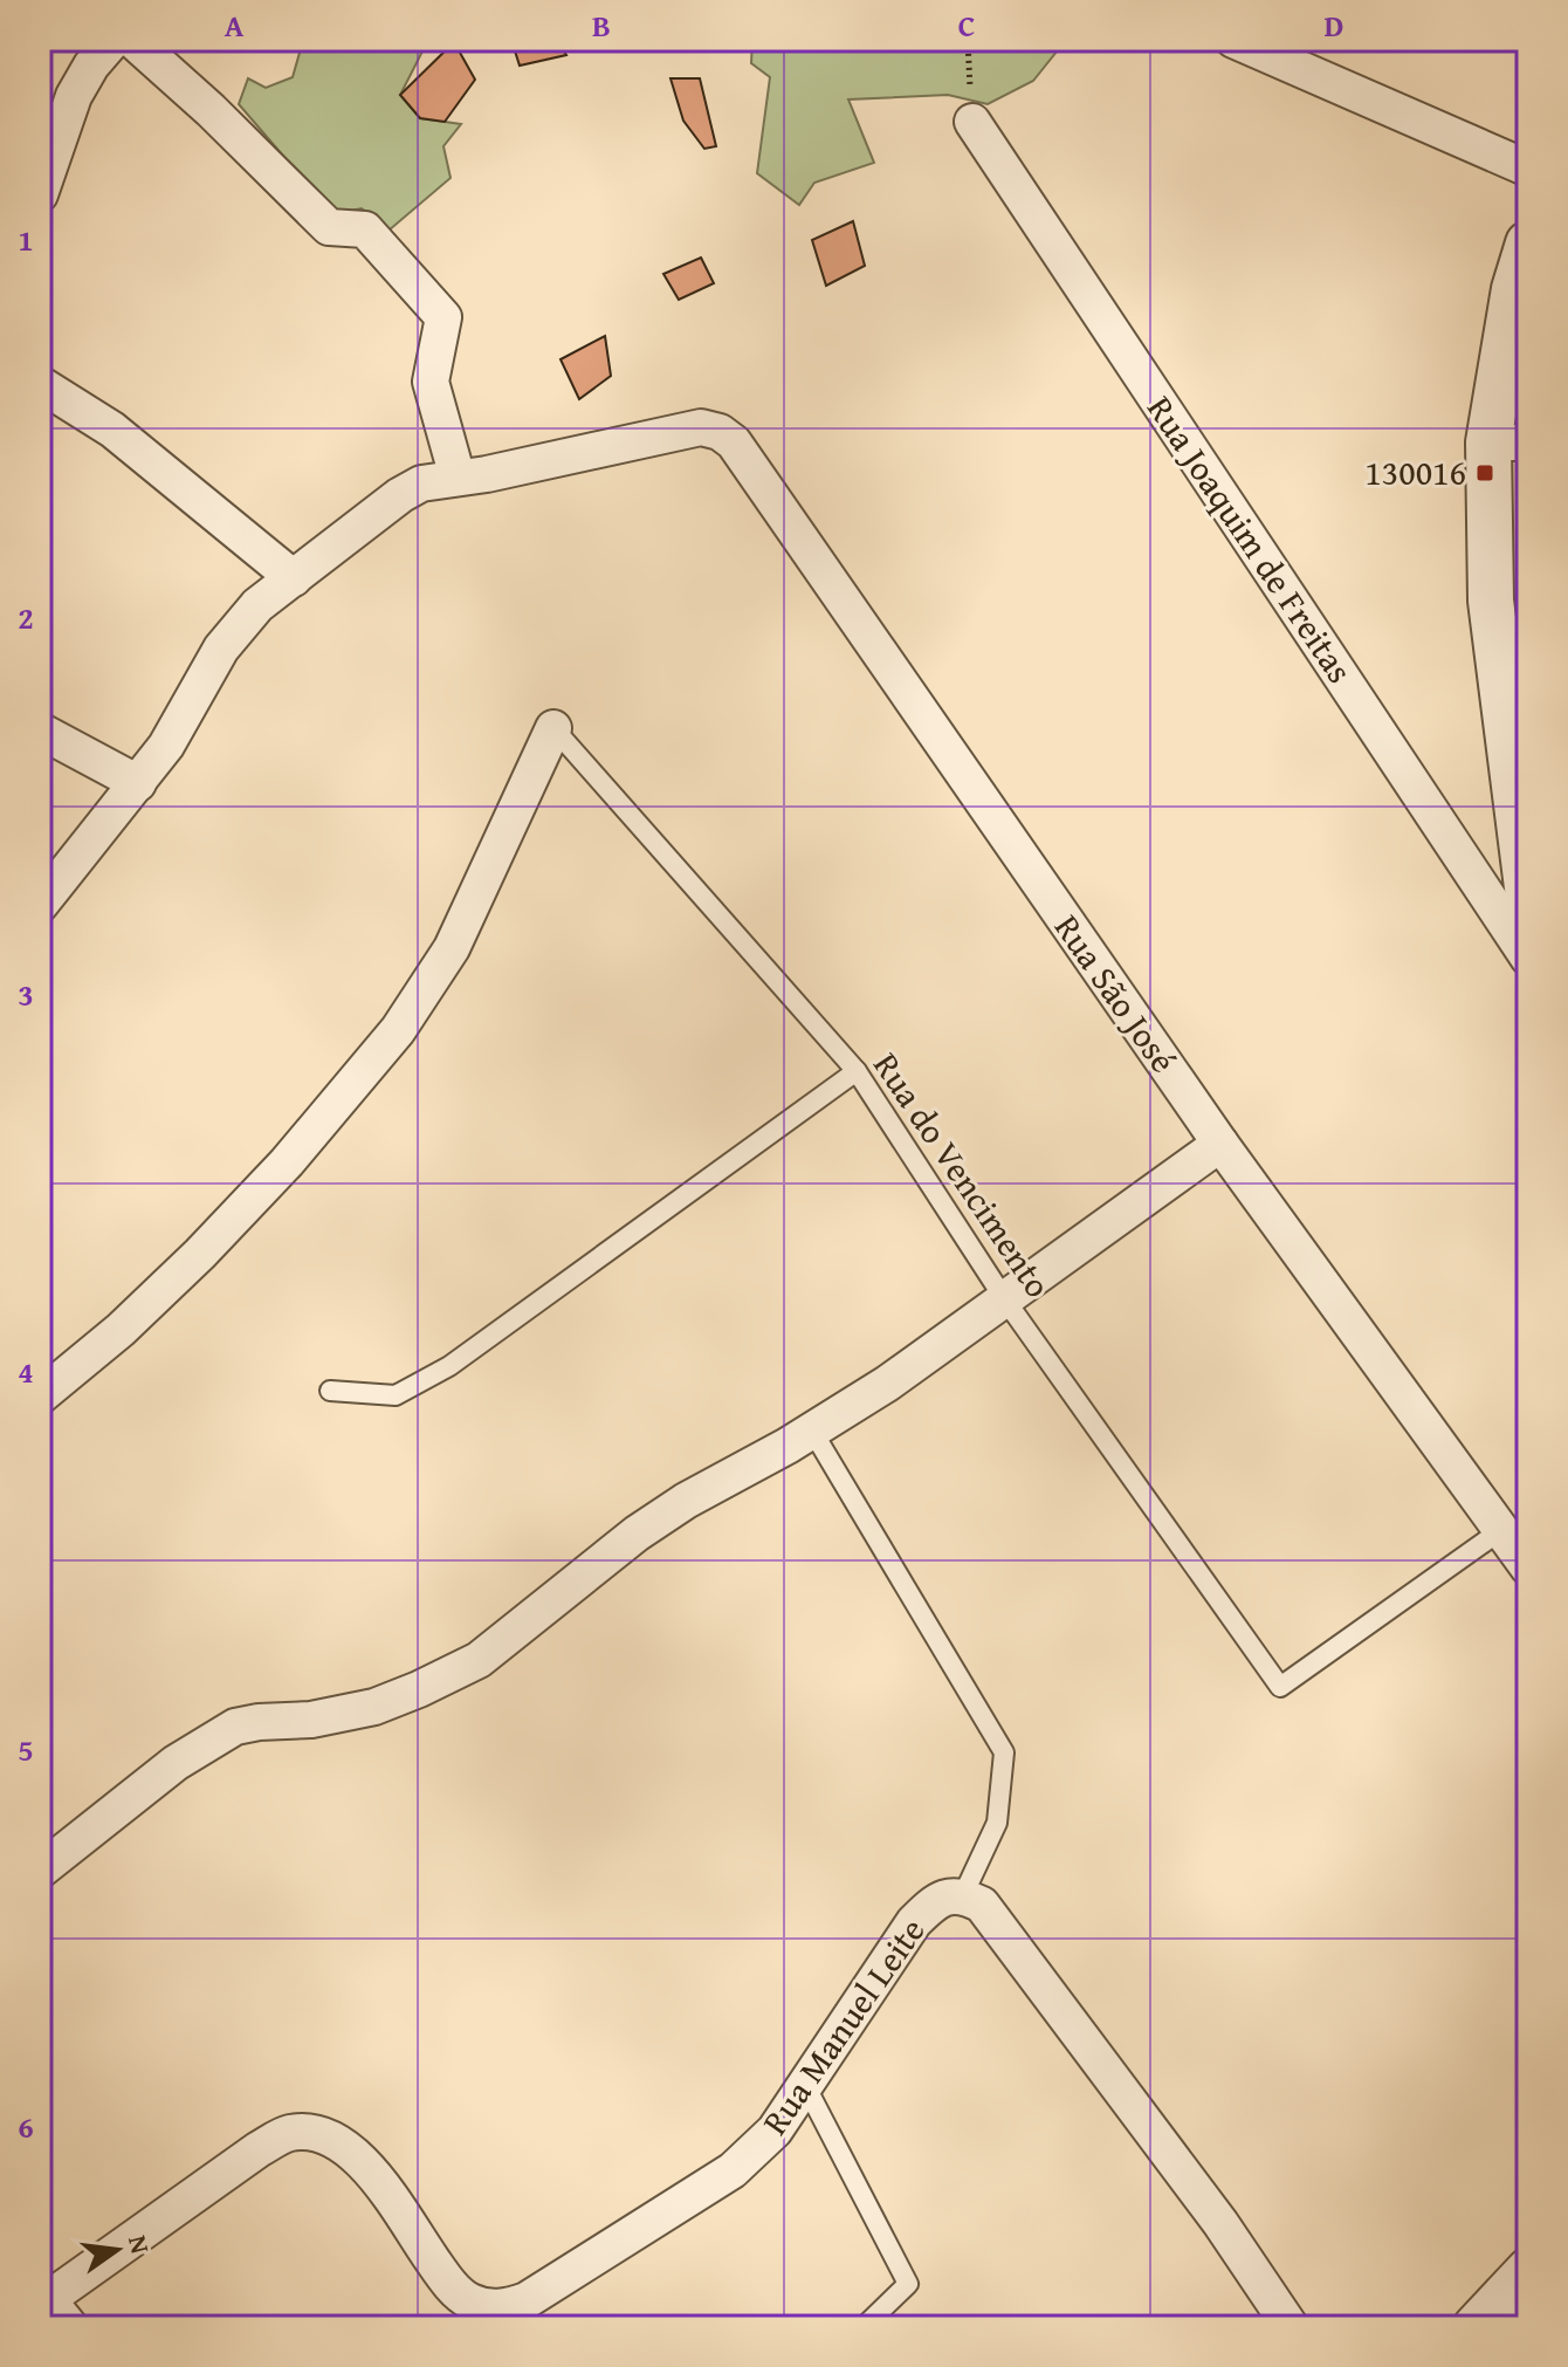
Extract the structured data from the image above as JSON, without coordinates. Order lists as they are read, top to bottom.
{
  "streets": {
    "street": ["Rua Joaquim de Freitas", "Rua São José", "Rua Manuel Leite"],
    "lane": ["Rua do Vencimento"]
  },
  "crossings": [
    ["Rua São José", "Rua do Vencimento"]
  ],
  "places": {
    "transit": ["130016"]
  },
  "north": "right",
  "grid": {
    "columns": [
      "A",
      "B",
      "C",
      "D"
    ],
    "rows": [
      "1",
      "2",
      "3",
      "4",
      "5",
      "6"
    ]
  }
}
